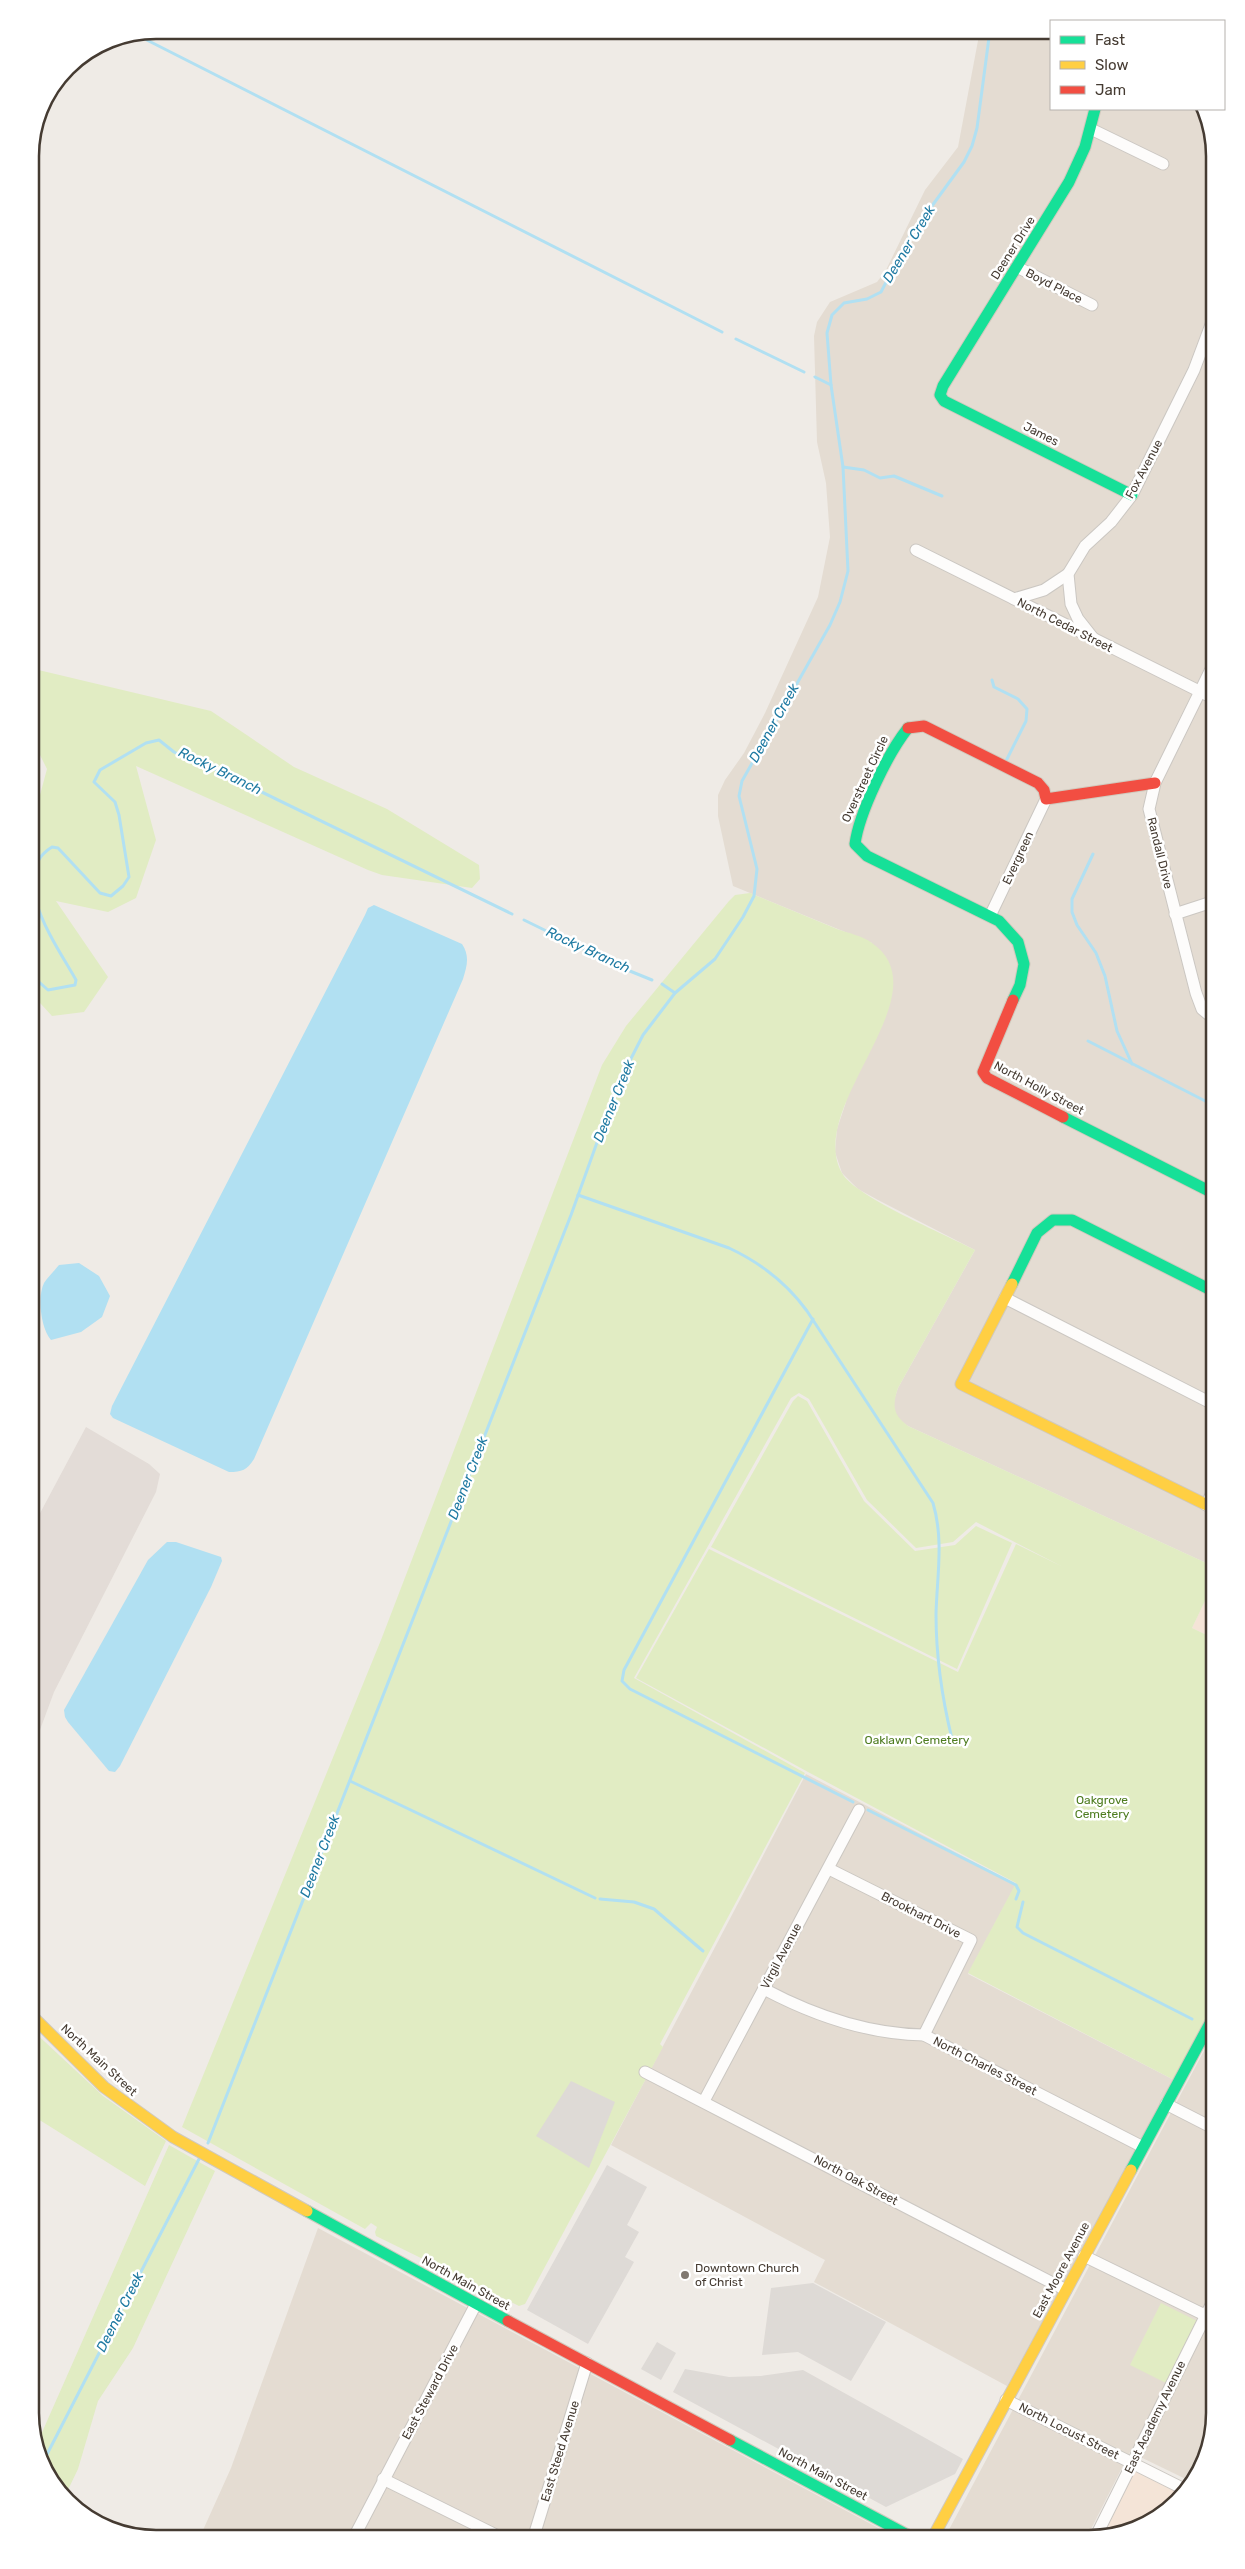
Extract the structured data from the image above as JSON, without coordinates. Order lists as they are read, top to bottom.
{
  "streets": {
    "street": [
      "Deener Drive",
      "Boyd Place",
      "James",
      "Fox Avenue",
      "North Cedar Street",
      "Overstreet Circle",
      "Randall Drive",
      "Evergreen",
      "North Holly Street",
      "Brookhart Drive",
      "Virgil Avenue",
      "North Main Street",
      "North Charles Street",
      "North Oak Street",
      "East Moore Avenue",
      "East Steward Drive",
      "East Academy Avenue",
      "North Locust Street",
      "East Steed Avenue"
    ]
  },
  "crossings": [
    ["Deener Drive", "Boyd Place"],
    ["Deener Drive", "James"],
    ["James", "Fox Avenue"],
    ["North Cedar Street", "Randall Drive"],
    ["Overstreet Circle", "Evergreen"],
    ["Overstreet Circle", "North Holly Street"],
    ["Evergreen", "North Holly Street"],
    ["Brookhart Drive", "Virgil Avenue"],
    ["Brookhart Drive", "North Charles Street"],
    ["Virgil Avenue", "North Charles Street"],
    ["Virgil Avenue", "North Oak Street"],
    ["North Main Street", "East Steward Drive"],
    ["North Main Street", "East Steed Avenue"],
    ["North Charles Street", "East Moore Avenue"],
    ["North Oak Street", "East Moore Avenue"],
    ["East Moore Avenue", "North Locust Street"],
    ["East Academy Avenue", "North Locust Street"]
  ],
  "water": ["Deener Creek", "Rocky Branch"],
  "parks": ["Oaklawn Cemetery", "Oakgrove Cemetery"],
  "places": ["Downtown Church of Christ"],
  "legend": ["Fast", "Slow", "Jam"]
}
